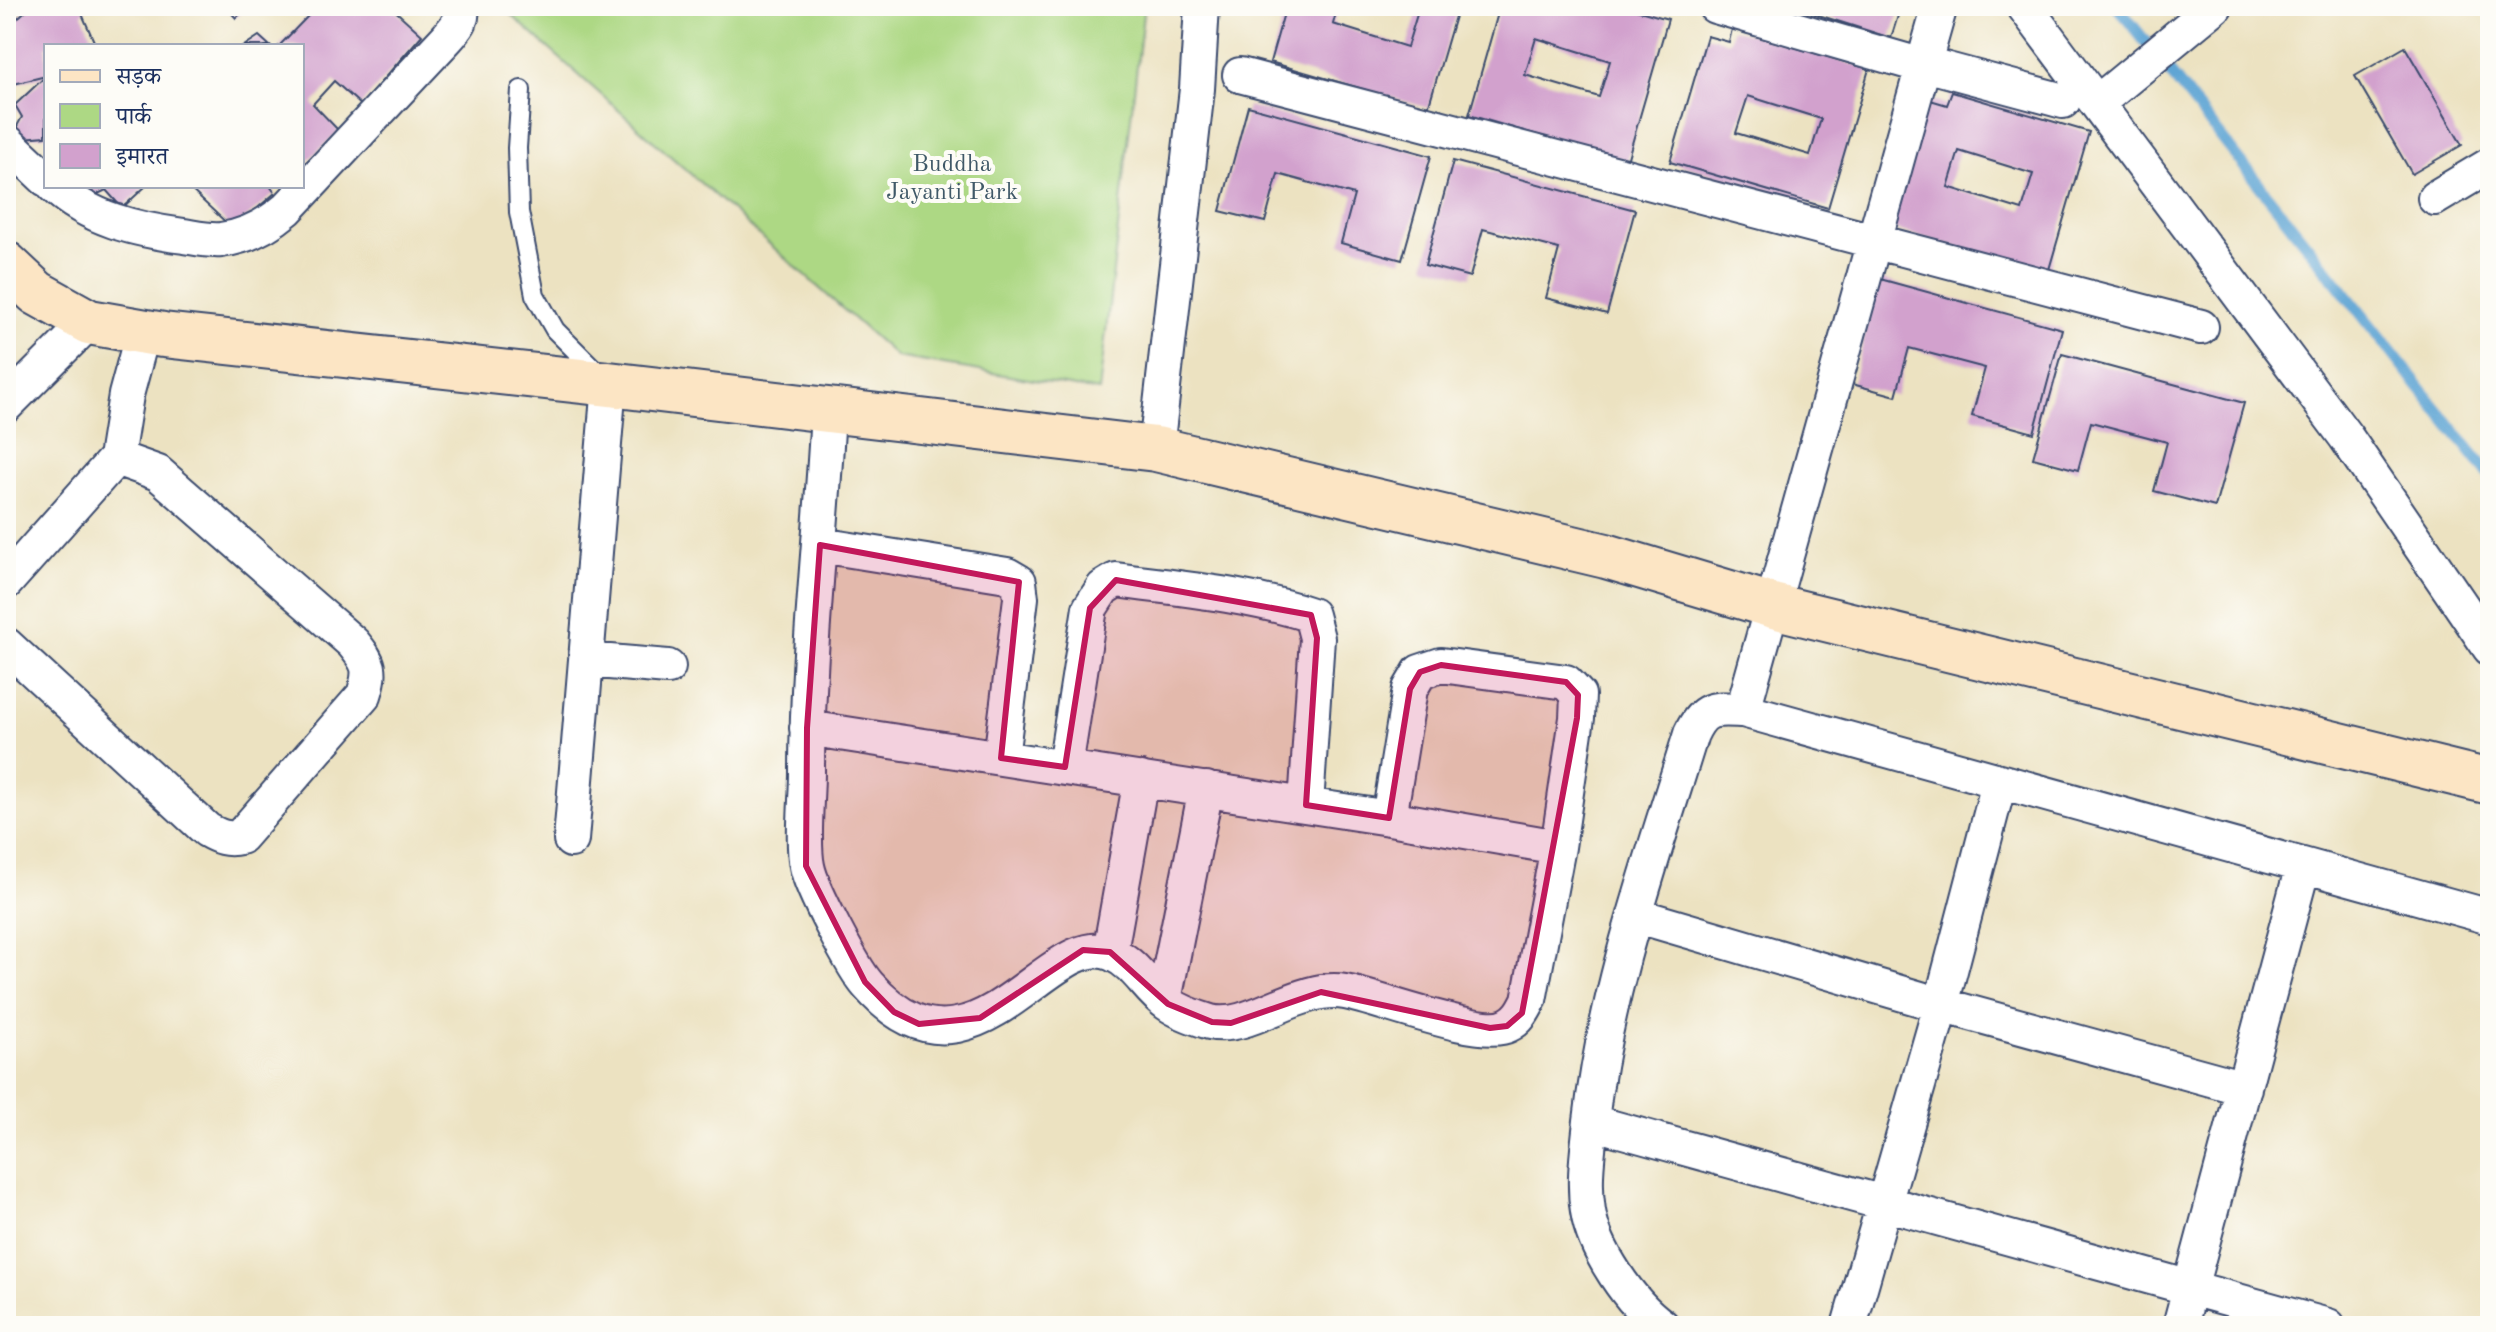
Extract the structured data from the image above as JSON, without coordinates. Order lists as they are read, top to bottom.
{
  "parks": ["Buddha Jayanti Park"],
  "legend": ["सड़क", "पार्क", "इमारत"]
}
